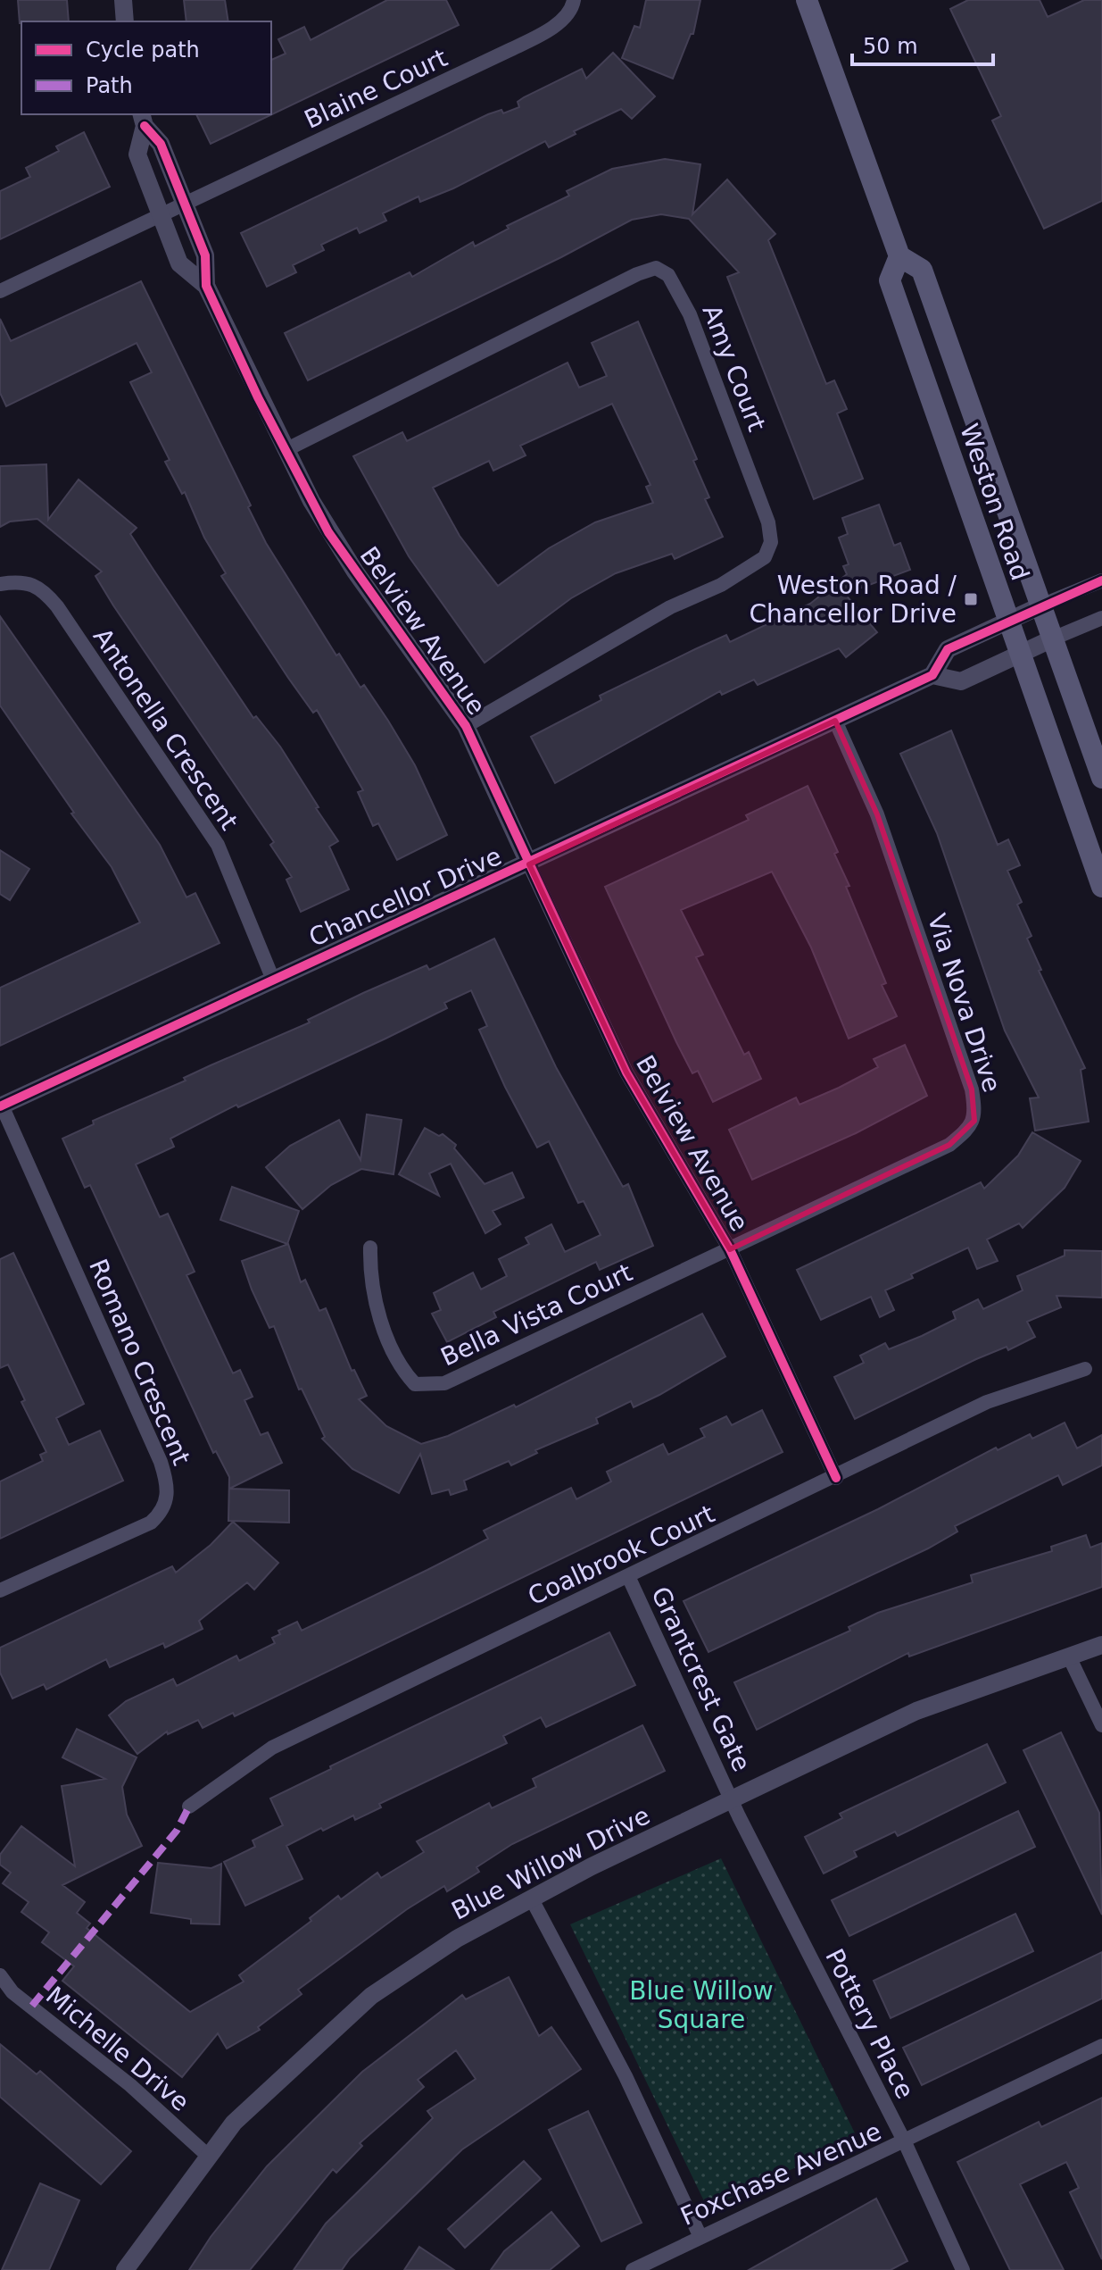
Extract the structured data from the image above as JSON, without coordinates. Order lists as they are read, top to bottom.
{
  "streets": {
    "main road": ["Weston Road"],
    "street": [
      "Blaine Court",
      "Amy Court",
      "Belview Avenue",
      "Antonella Crescent",
      "Chancellor Drive",
      "Via Nova Drive",
      "Bella Vista Court",
      "Romano Crescent",
      "Coalbrook Court",
      "Grantcrest Gate",
      "Blue Willow Drive",
      "Pottery Place",
      "Michelle Drive",
      "Foxchase Avenue"
    ]
  },
  "crossings": [
    ["Blaine Court", "Belview Avenue"],
    ["Amy Court", "Belview Avenue"],
    ["Weston Road", "Chancellor Drive"],
    ["Belview Avenue", "Chancellor Drive"],
    ["Belview Avenue", "Via Nova Drive"],
    ["Belview Avenue", "Bella Vista Court"],
    ["Belview Avenue", "Coalbrook Court"],
    ["Antonella Crescent", "Chancellor Drive"],
    ["Chancellor Drive", "Via Nova Drive"],
    ["Chancellor Drive", "Romano Crescent"],
    ["Via Nova Drive", "Bella Vista Court"],
    ["Coalbrook Court", "Grantcrest Gate"],
    ["Grantcrest Gate", "Blue Willow Drive"],
    ["Grantcrest Gate", "Pottery Place"],
    ["Blue Willow Drive", "Pottery Place"],
    ["Blue Willow Drive", "Michelle Drive"],
    ["Pottery Place", "Foxchase Avenue"]
  ],
  "parks": ["Blue Willow Square"],
  "places": {
    "transit": ["Weston Road / Chancellor Drive"]
  },
  "legend": ["Cycle path", "Path"],
  "scale_bar": "50 m"
}
